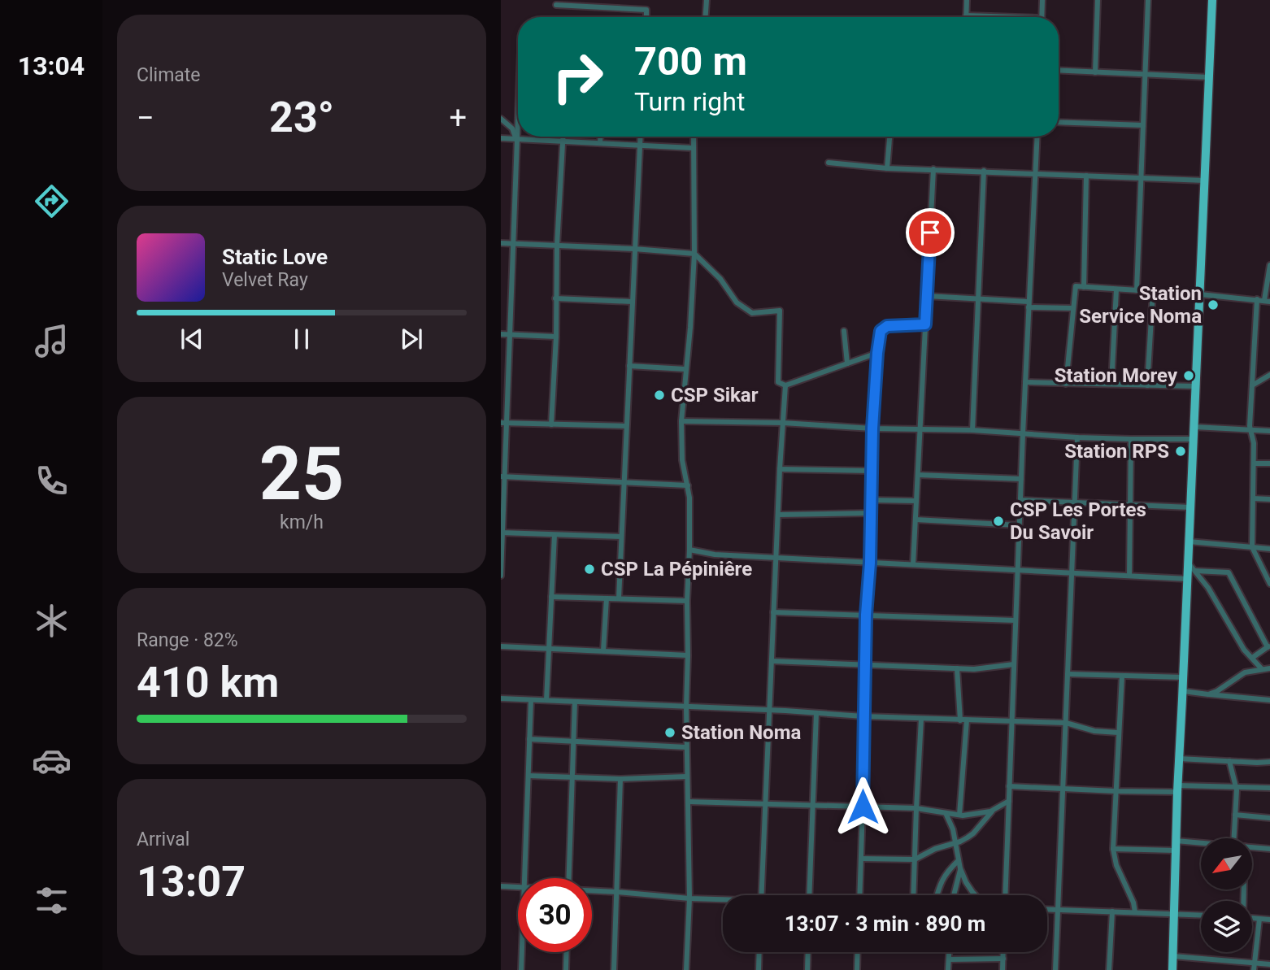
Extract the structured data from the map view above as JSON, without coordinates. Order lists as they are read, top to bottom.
{
  "places": [
    "Station Service Noma",
    "Station Morey",
    "CSP Sikar",
    "Station RPS",
    "CSP Les Portes Du Savoir",
    "CSP La Pépiniêre",
    "Station Noma"
  ],
  "north": "bottom left",
  "page": {
    "tabs": "13:04",
    "tile": [
      "Climate",
      ["25", "km/h"],
      ["Range · 82%", "410 km"],
      ["Arrival", "13:07"]
    ],
    "turn": ["700 m", "Turn right"],
    "heat": ["−", "23°", "+"],
    "song": ["Static Love", "Velvet Ray"],
    "limit": "30",
    "trip": "13:07 · 3 min · 890 m"
  }
}
